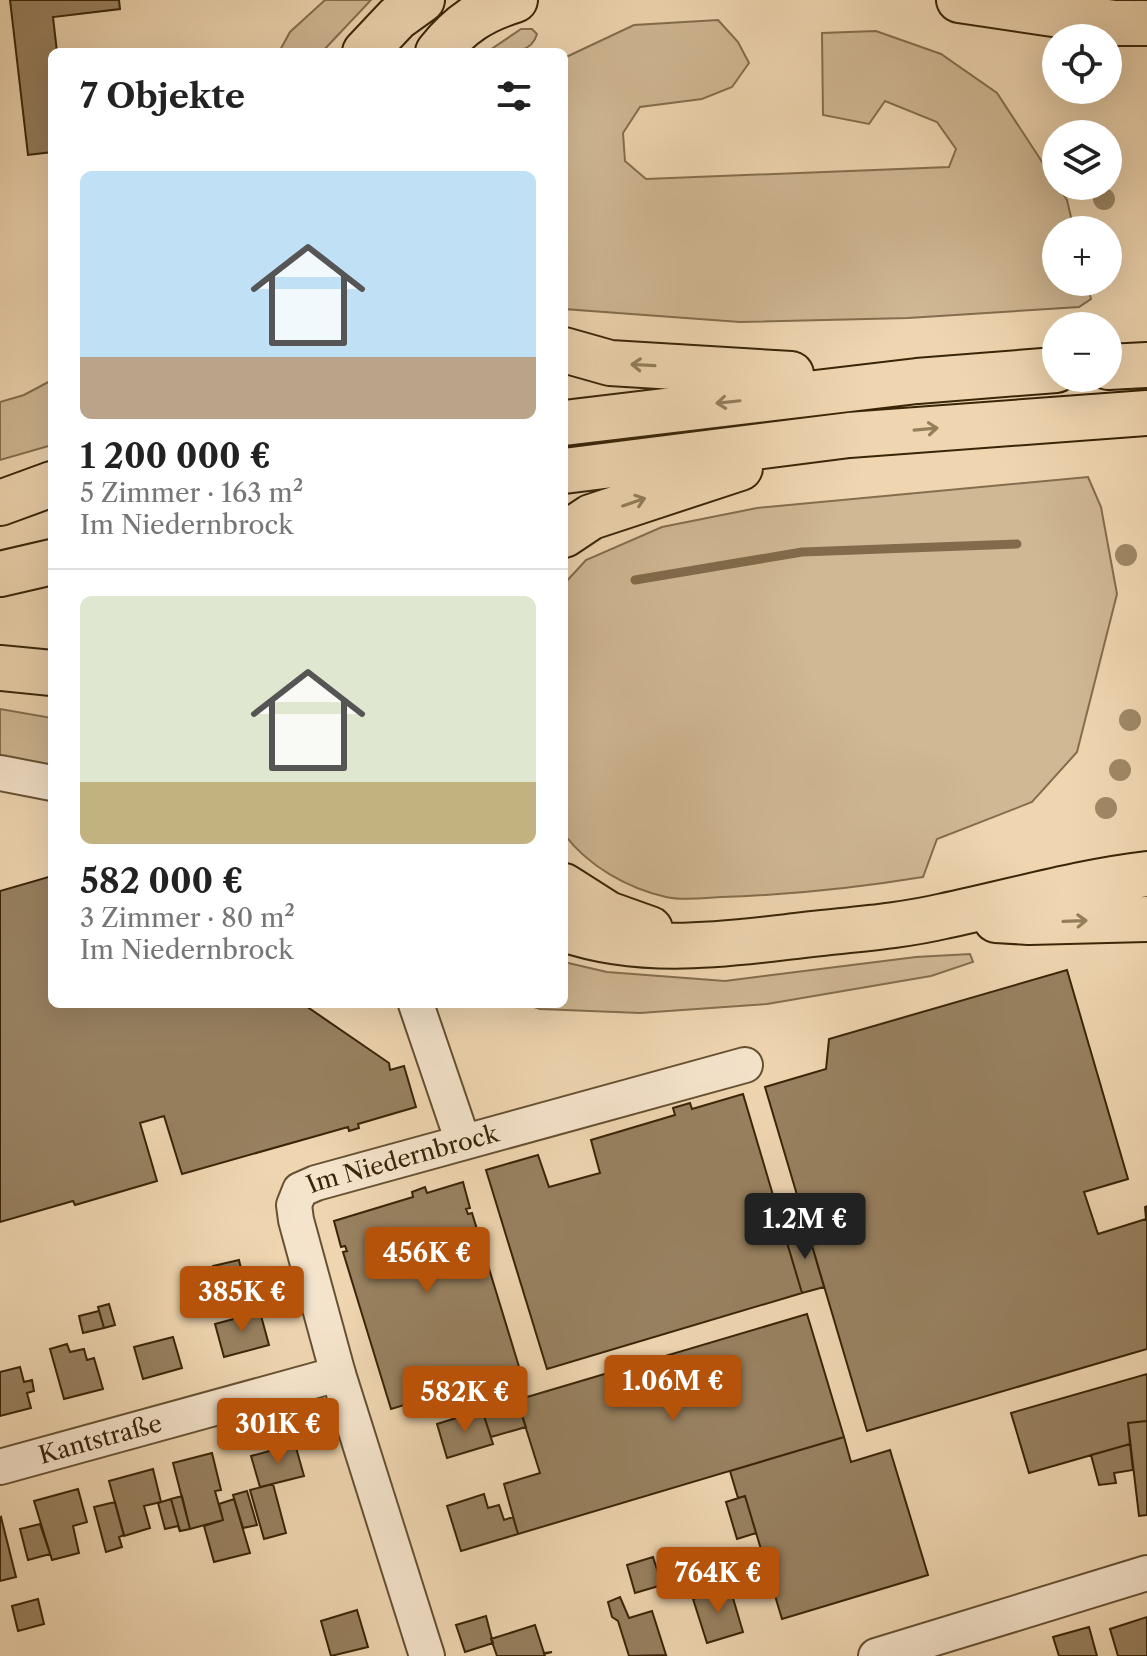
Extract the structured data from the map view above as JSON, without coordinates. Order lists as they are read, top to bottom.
{
  "streets": {
    "street": ["Im Niedernbrock", "Kantstraße"]
  },
  "crossings": [
    ["Im Niedernbrock", "Kantstraße"]
  ],
  "page": {
    "map_buttons": ["+", "−"],
    "heading": "7 Objekte",
    "list": [
      {
        "name": "1 200 000 €",
        "note": "5 Zimmer · 163 m² · Im Niedernbrock"
      },
      {
        "name": "582 000 €",
        "note": "3 Zimmer · 80 m² · Im Niedernbrock"
      }
    ],
    "price": [
      "1.2M €",
      "456K €",
      "385K €",
      "1.06M €",
      "582K €",
      "301K €",
      "764K €"
    ]
  }
}
